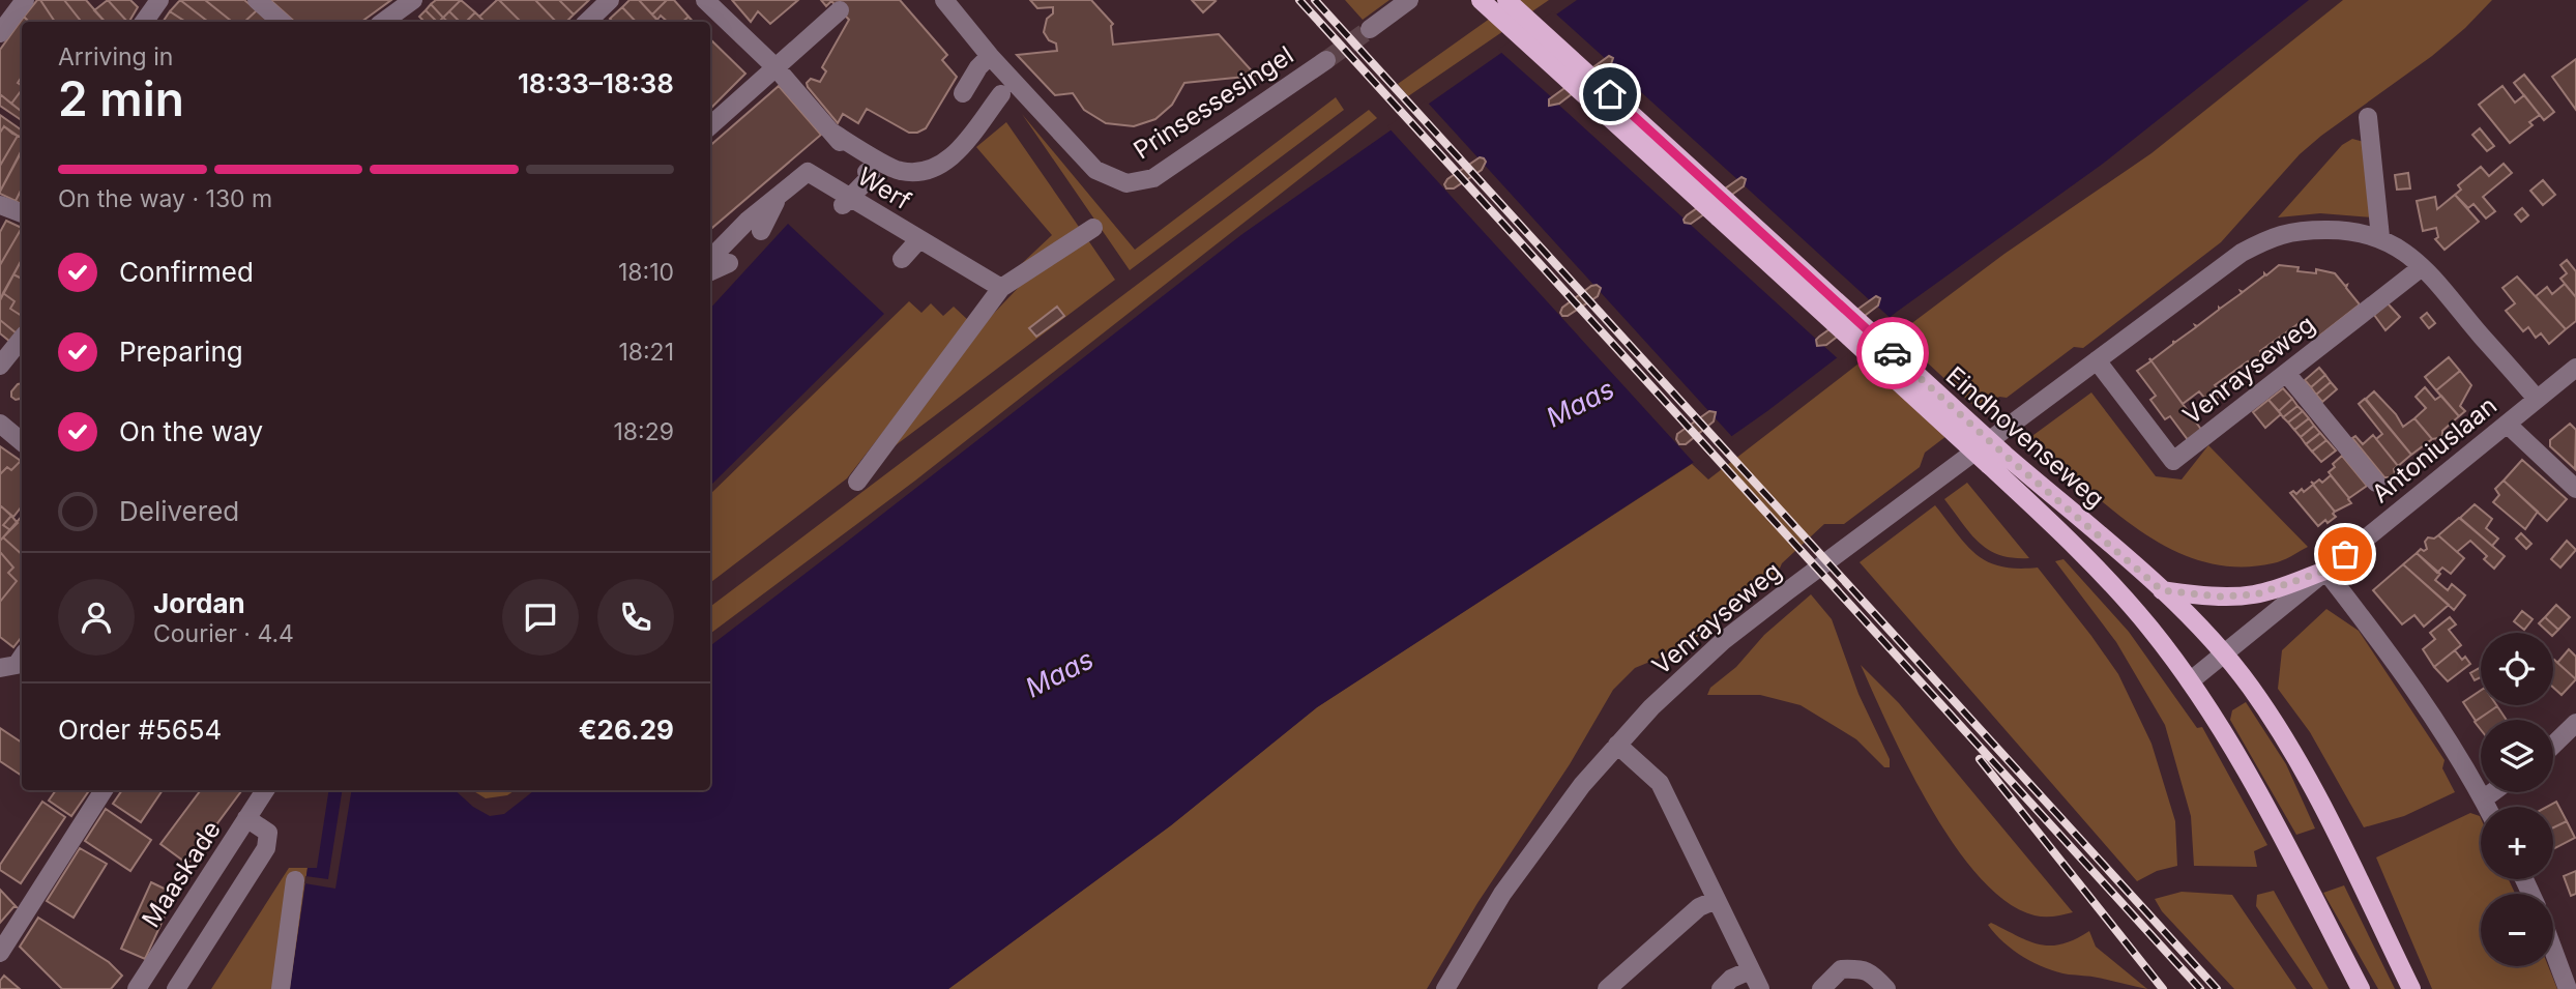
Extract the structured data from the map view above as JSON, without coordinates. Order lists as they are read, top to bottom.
{
  "streets": {
    "main road": ["Eindhovenseweg"],
    "street": [
      "Prinsessesingel",
      "Werf",
      "Venrayseweg",
      "Antoniuslaan",
      "Maaskade"
    ]
  },
  "crossings": [
    ["Venrayseweg", "Antoniuslaan"],
    ["Eindhovenseweg", "Antoniuslaan"]
  ],
  "water": ["Maas"],
  "page": {
    "heading": ["2 min", "Arriving in", "18:33–18:38"],
    "panel": [
      "Jordan",
      "Courier · 4.4",
      "Order #5654",
      "€26.29"
    ],
    "bar": "On the way · 130 m",
    "list": [
      ["Confirmed", "18:10"],
      ["Preparing", "18:21"],
      ["On the way", "18:29"],
      "Delivered"
    ],
    "map_buttons": ["+", "−"]
  }
}
